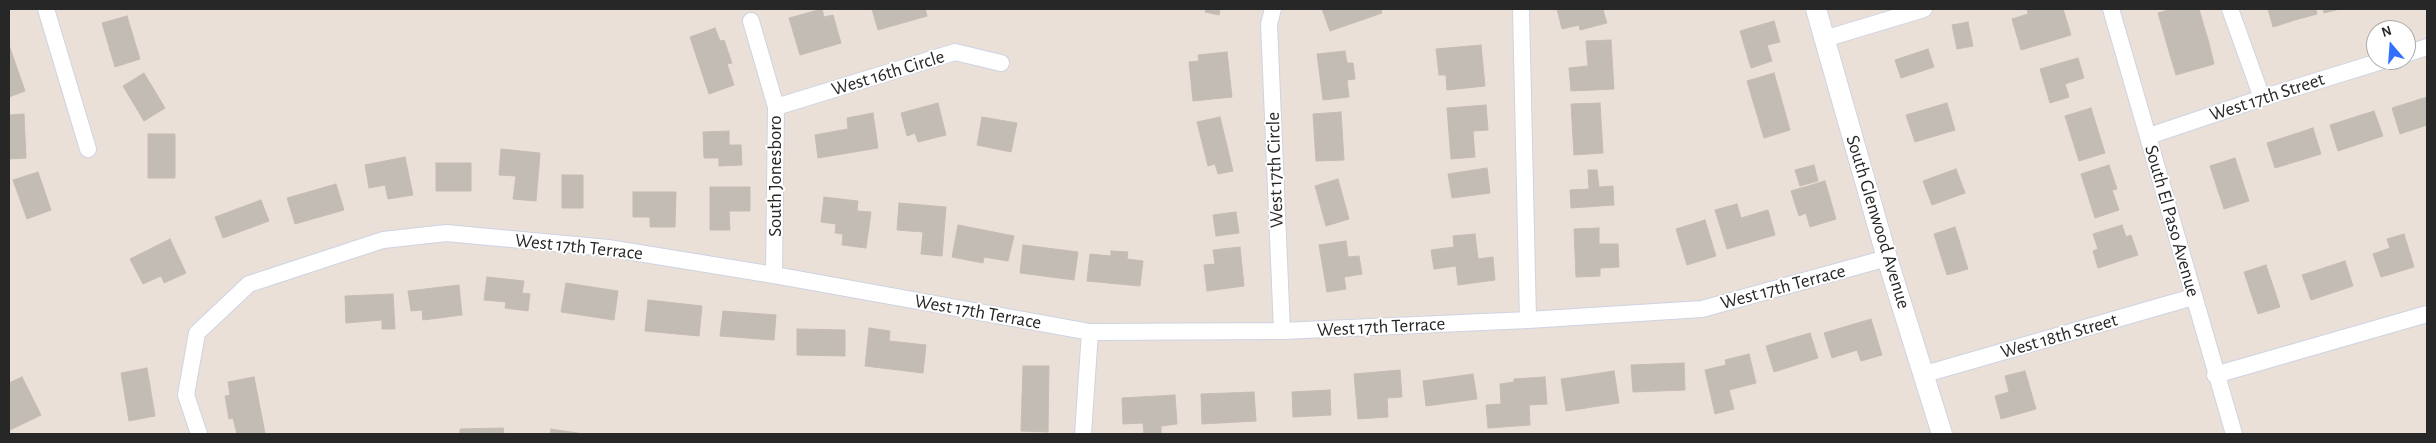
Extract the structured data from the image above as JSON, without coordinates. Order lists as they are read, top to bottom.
{
  "streets": {
    "street": [
      "West 16th Circle",
      "West 17th Street",
      "West 17th Circle",
      "South Jonesboro",
      "South El Paso Avenue",
      "South Glenwood Avenue",
      "West 17th Terrace",
      "West 18th Street"
    ]
  },
  "crossings": [
    ["West 16th Circle", "South Jonesboro"],
    ["West 17th Street", "South El Paso Avenue"],
    ["West 17th Circle", "West 17th Terrace"],
    ["South Jonesboro", "West 17th Terrace"],
    ["South El Paso Avenue", "West 18th Street"],
    ["South Glenwood Avenue", "West 17th Terrace"],
    ["South Glenwood Avenue", "West 18th Street"]
  ],
  "north": "top"
}
